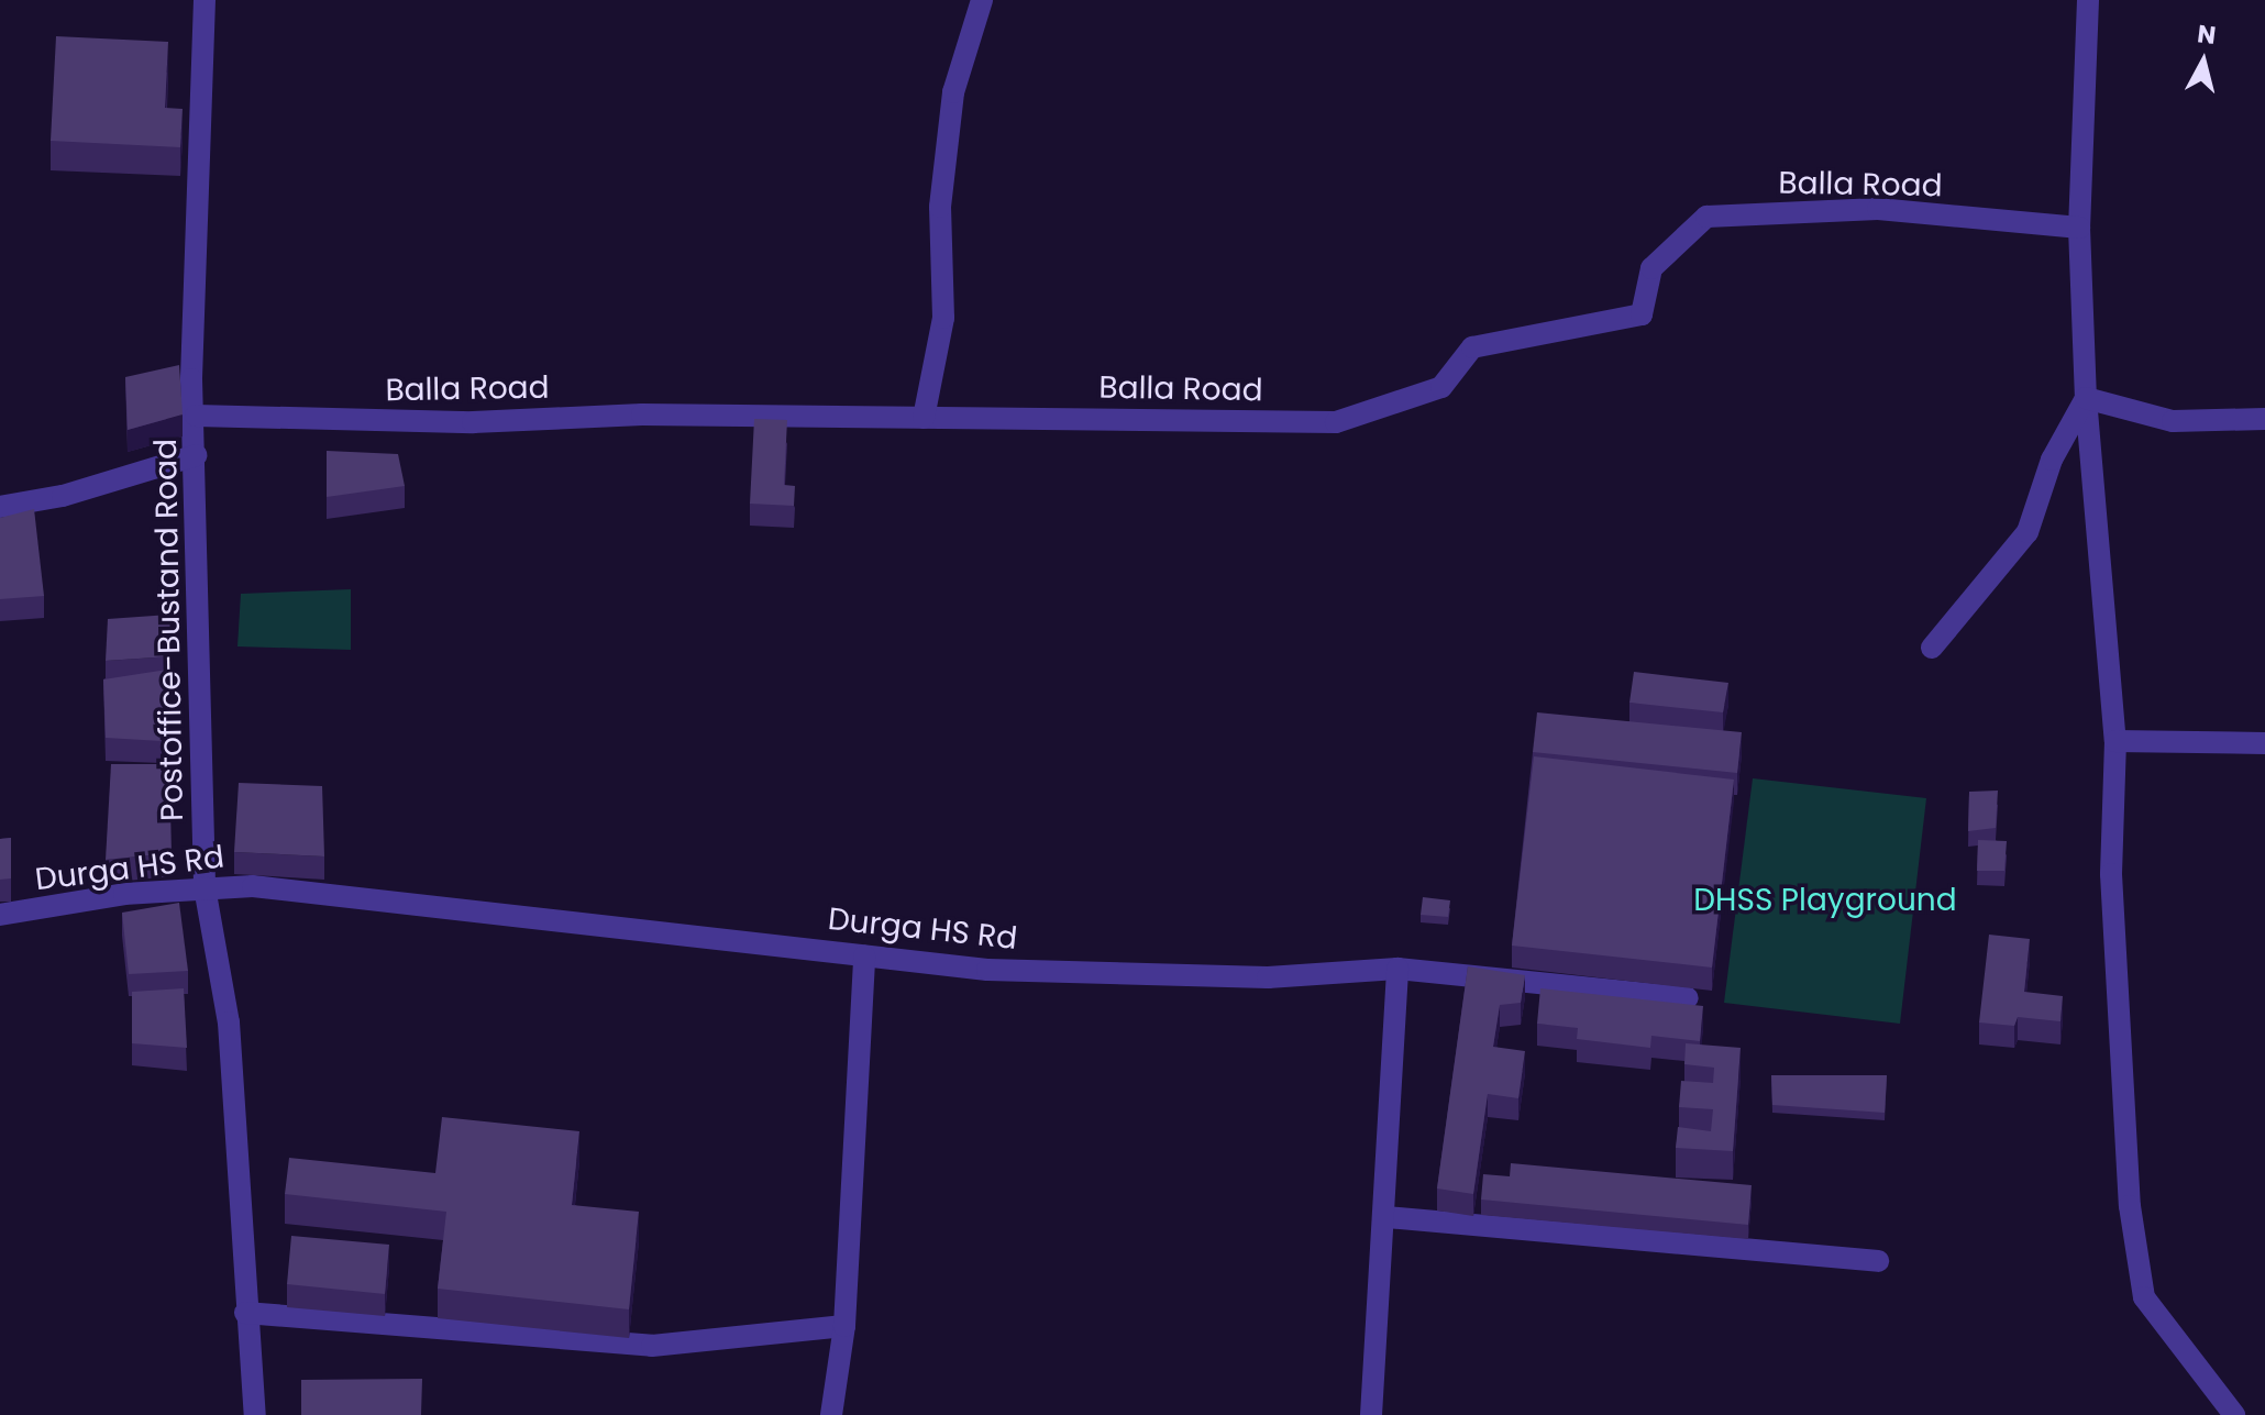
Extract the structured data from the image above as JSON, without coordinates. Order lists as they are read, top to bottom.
{
  "streets": {
    "street": ["Balla Road", "Postoffice-Bustand Road", "Durga HS Rd"]
  },
  "crossings": [
    ["Balla Road", "Postoffice-Bustand Road"],
    ["Postoffice-Bustand Road", "Durga HS Rd"]
  ],
  "parks": ["DHSS Playground"],
  "north": "top"
}
